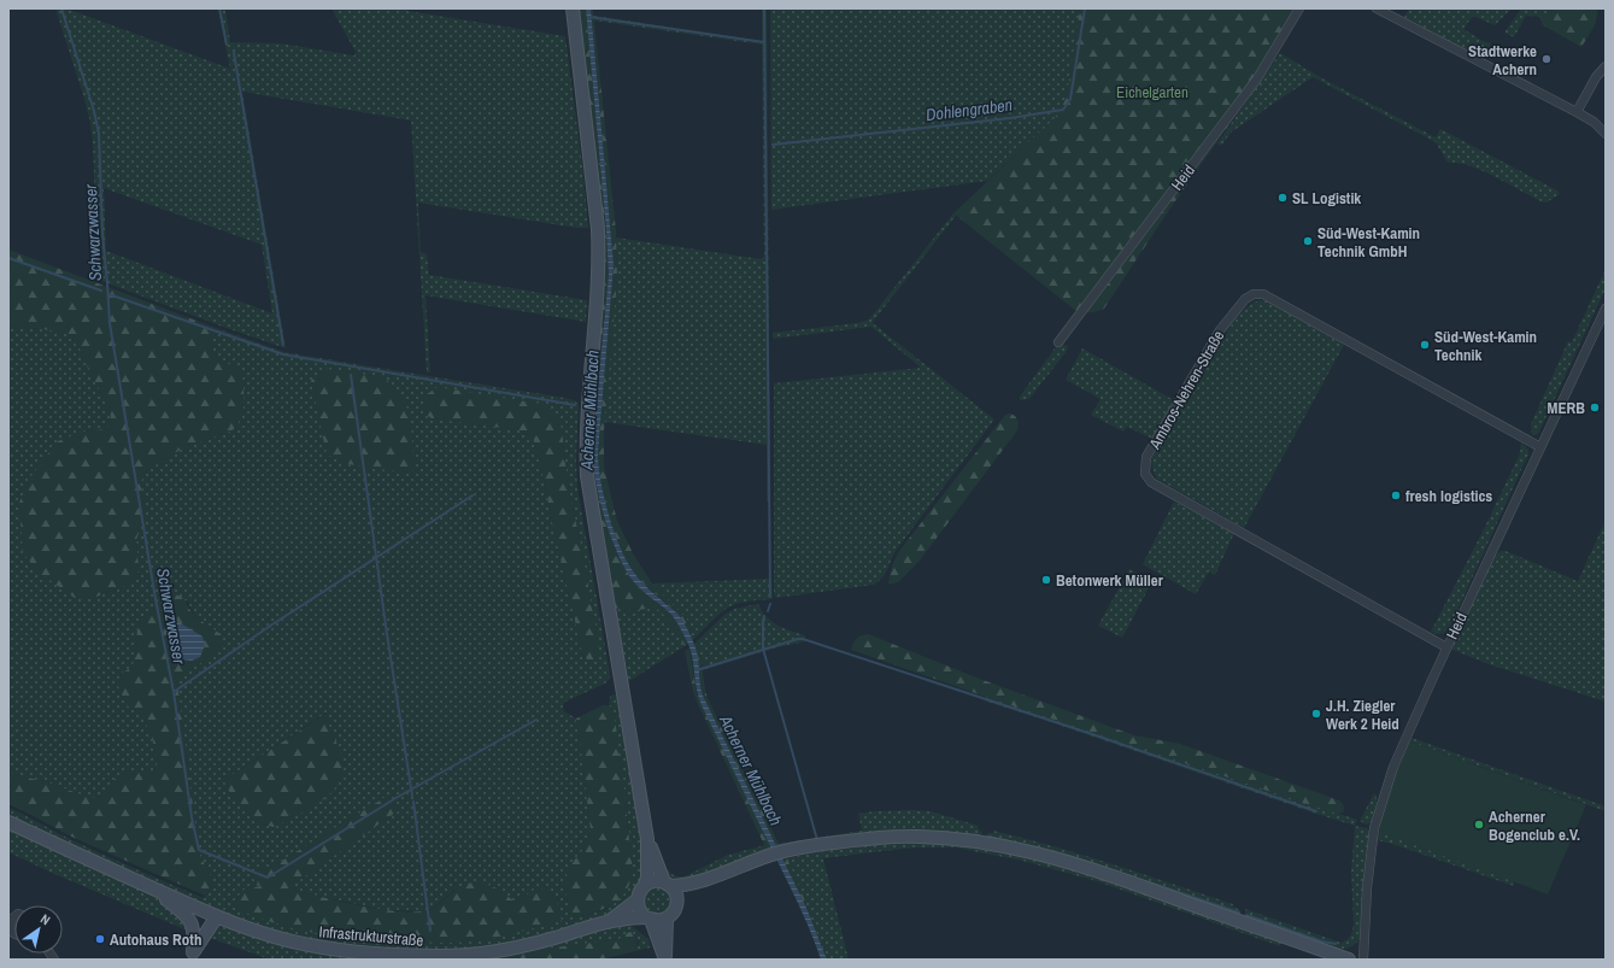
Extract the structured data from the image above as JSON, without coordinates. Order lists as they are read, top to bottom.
{
  "streets": {
    "street": ["Heid", "Ambros-Nehren-Straße", "Infrastrukturstraße"]
  },
  "crossings": [
    ["Heid", "Ambros-Nehren-Straße"]
  ],
  "water": ["Dohlengraben", "Schwarzwasser", "Acherner Mühlbach"],
  "parks": ["Eichelgarten"],
  "places": [
    "Stadtwerke Achern",
    "SL Logistik",
    "Süd-West-Kamin Technik GmbH",
    "Süd-West-Kamin Technik",
    "MERB",
    "fresh logistics",
    "Betonwerk Müller",
    "J.H. Ziegler Werk 2 Heid",
    "Acherner Bogenclub e.V.",
    "Autohaus Roth"
  ],
  "north": "top right"
}
